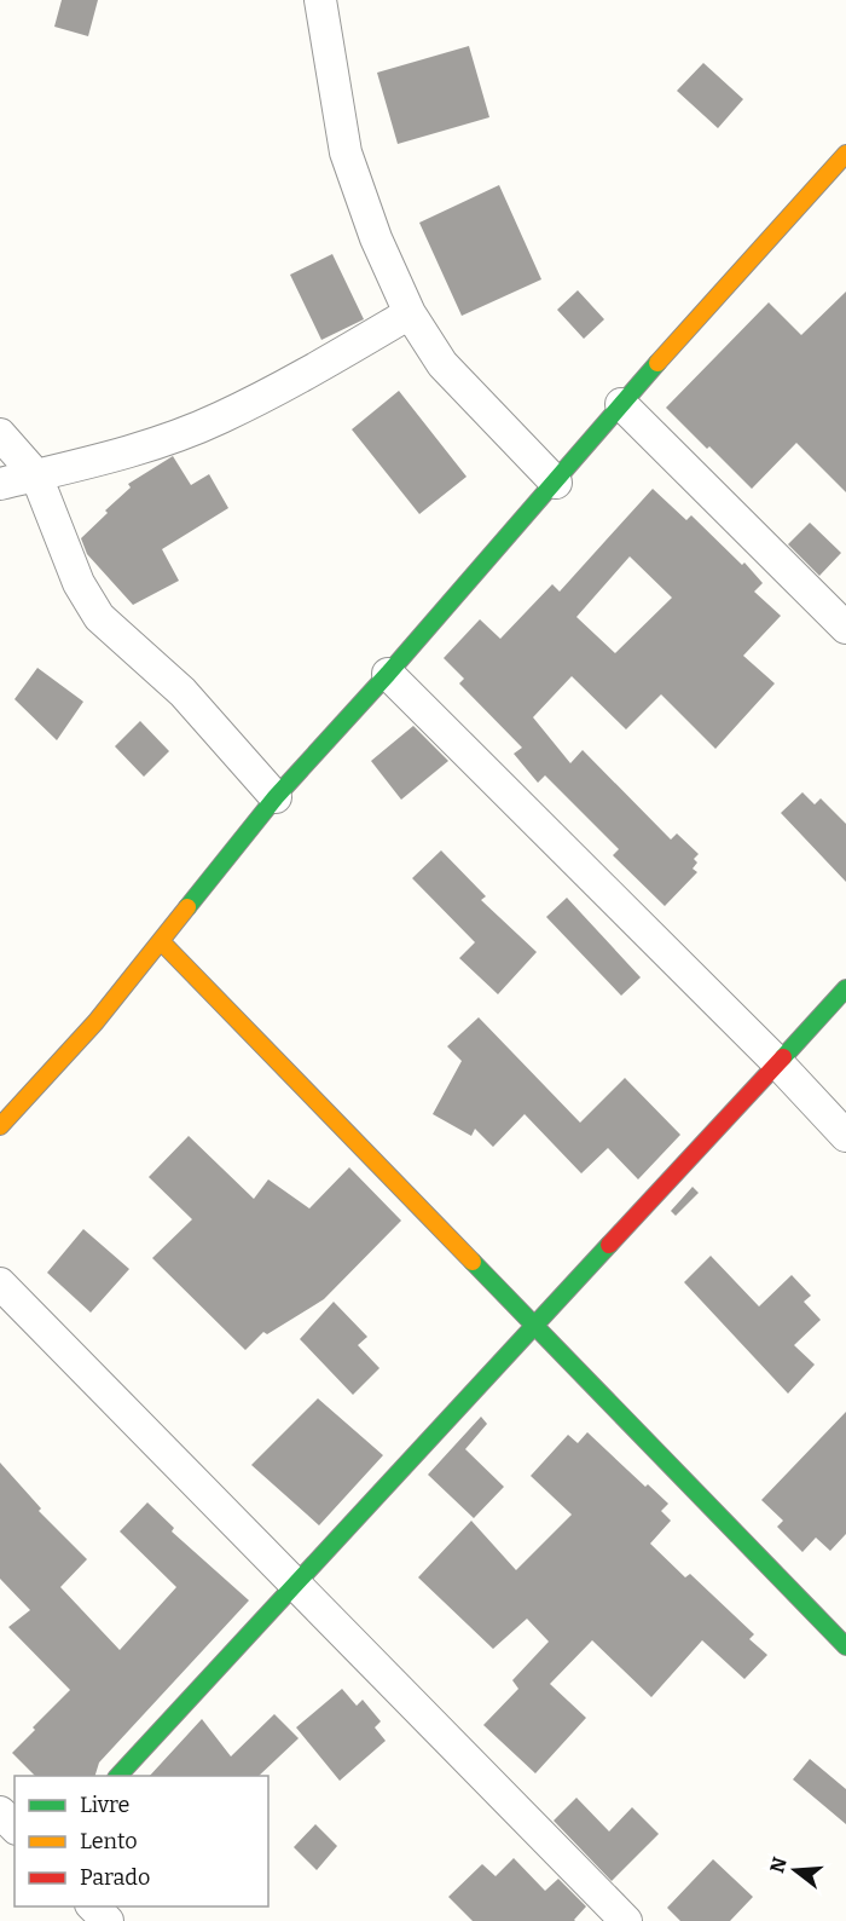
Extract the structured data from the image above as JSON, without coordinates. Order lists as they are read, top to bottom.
{
  "legend": ["Livre", "Lento", "Parado"],
  "north": "left"
}
